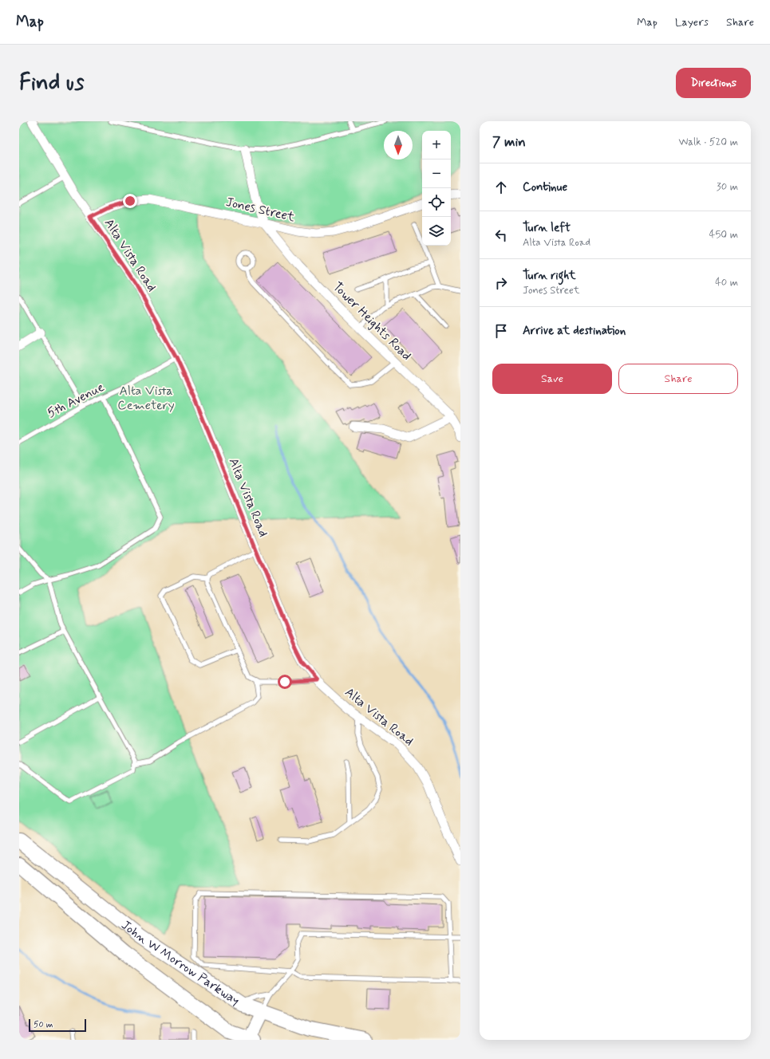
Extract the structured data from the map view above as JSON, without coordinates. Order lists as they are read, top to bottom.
{
  "streets": {
    "main road": ["John W Morrow Parkway"],
    "street": ["Jones Street", "Alta Vista Road", "Tower Heights Road"],
    "lane": ["5th Avenue"]
  },
  "crossings": [
    ["Jones Street", "Alta Vista Road"],
    ["Jones Street", "Tower Heights Road"],
    ["Alta Vista Road", "5th Avenue"]
  ],
  "parks": ["Alta Vista Cemetery"],
  "scale_bar": "50 m",
  "north": "bottom",
  "page": {
    "header": "Map",
    "nav": ["Map", "Layers", "Share"],
    "buttons": [
      "Directions",
      ["Save", "Share"]
    ],
    "title": "Find us",
    "heading": ["7 min", "Walk · 520 m"],
    "map_buttons": ["+", "−"],
    "list": [
      ["Continue", "30 m"],
      ["Turn left", "Alta Vista Road", "450 m"],
      ["Turn right", "Jones Street", "40 m"],
      "Arrive at destination"
    ],
    "scale": "50 m"
  }
}
